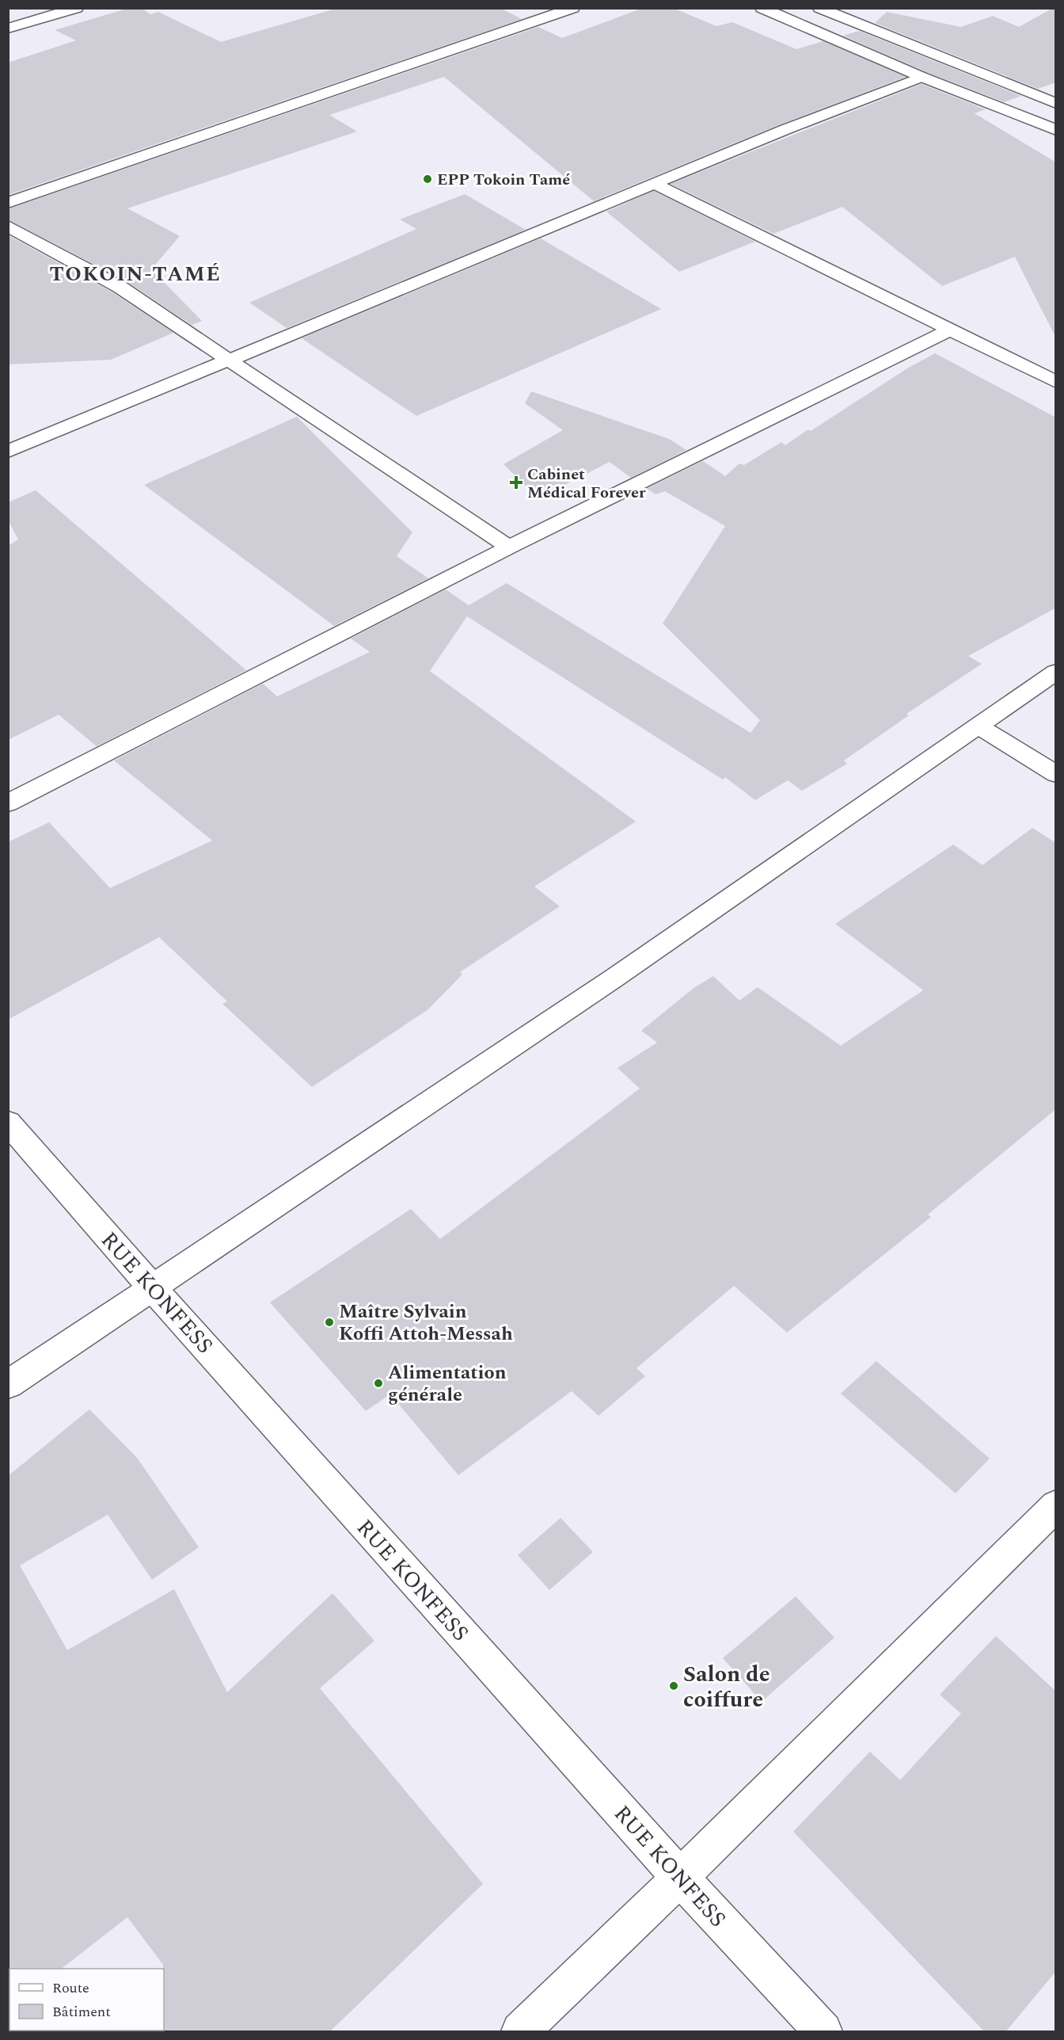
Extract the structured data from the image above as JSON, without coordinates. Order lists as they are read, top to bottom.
{
  "streets": {
    "street": ["RUE KONFESS"]
  },
  "districts": ["TOKOIN-TAMÉ"],
  "places": {
    "other": [
      "EPP Tokoin Tamé",
      "Maître Sylvain Koffi Attoh-Messah",
      "Alimentation générale",
      "Salon de coiffure"
    ],
    "health": ["Cabinet Médical Forever"]
  },
  "legend": ["Route", "Bâtiment"]
}
